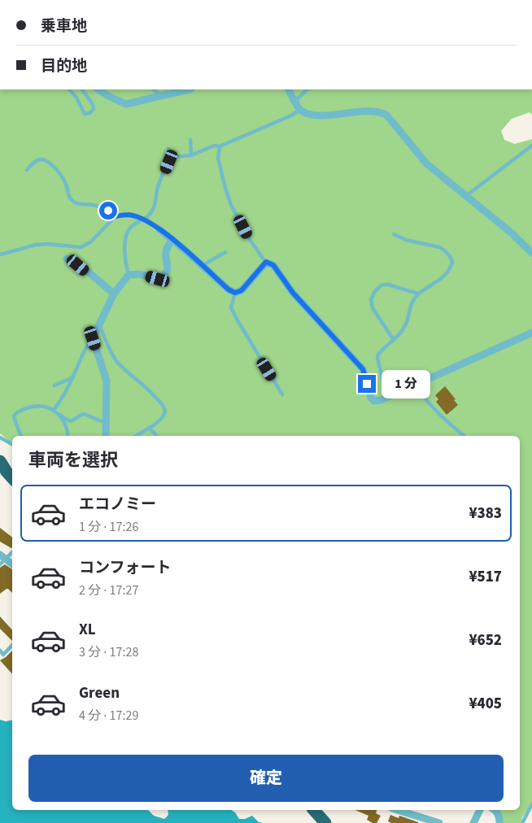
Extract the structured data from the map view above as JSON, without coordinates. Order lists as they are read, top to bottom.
{
  "page": {
    "banner": ["乗車地", "目的地"],
    "bubble": "1 分",
    "heading": "車両を選択",
    "list": [
      {
        "name": "エコノミー",
        "note": "1 分 · 17:26",
        "value": "¥383"
      },
      {
        "name": "コンフォート",
        "note": "2 分 · 17:27",
        "value": "¥517"
      },
      {
        "name": "XL",
        "note": "3 分 · 17:28",
        "value": "¥652"
      },
      {
        "name": "Green",
        "note": "4 分 · 17:29",
        "value": "¥405"
      }
    ],
    "buttons": "確定"
  }
}
